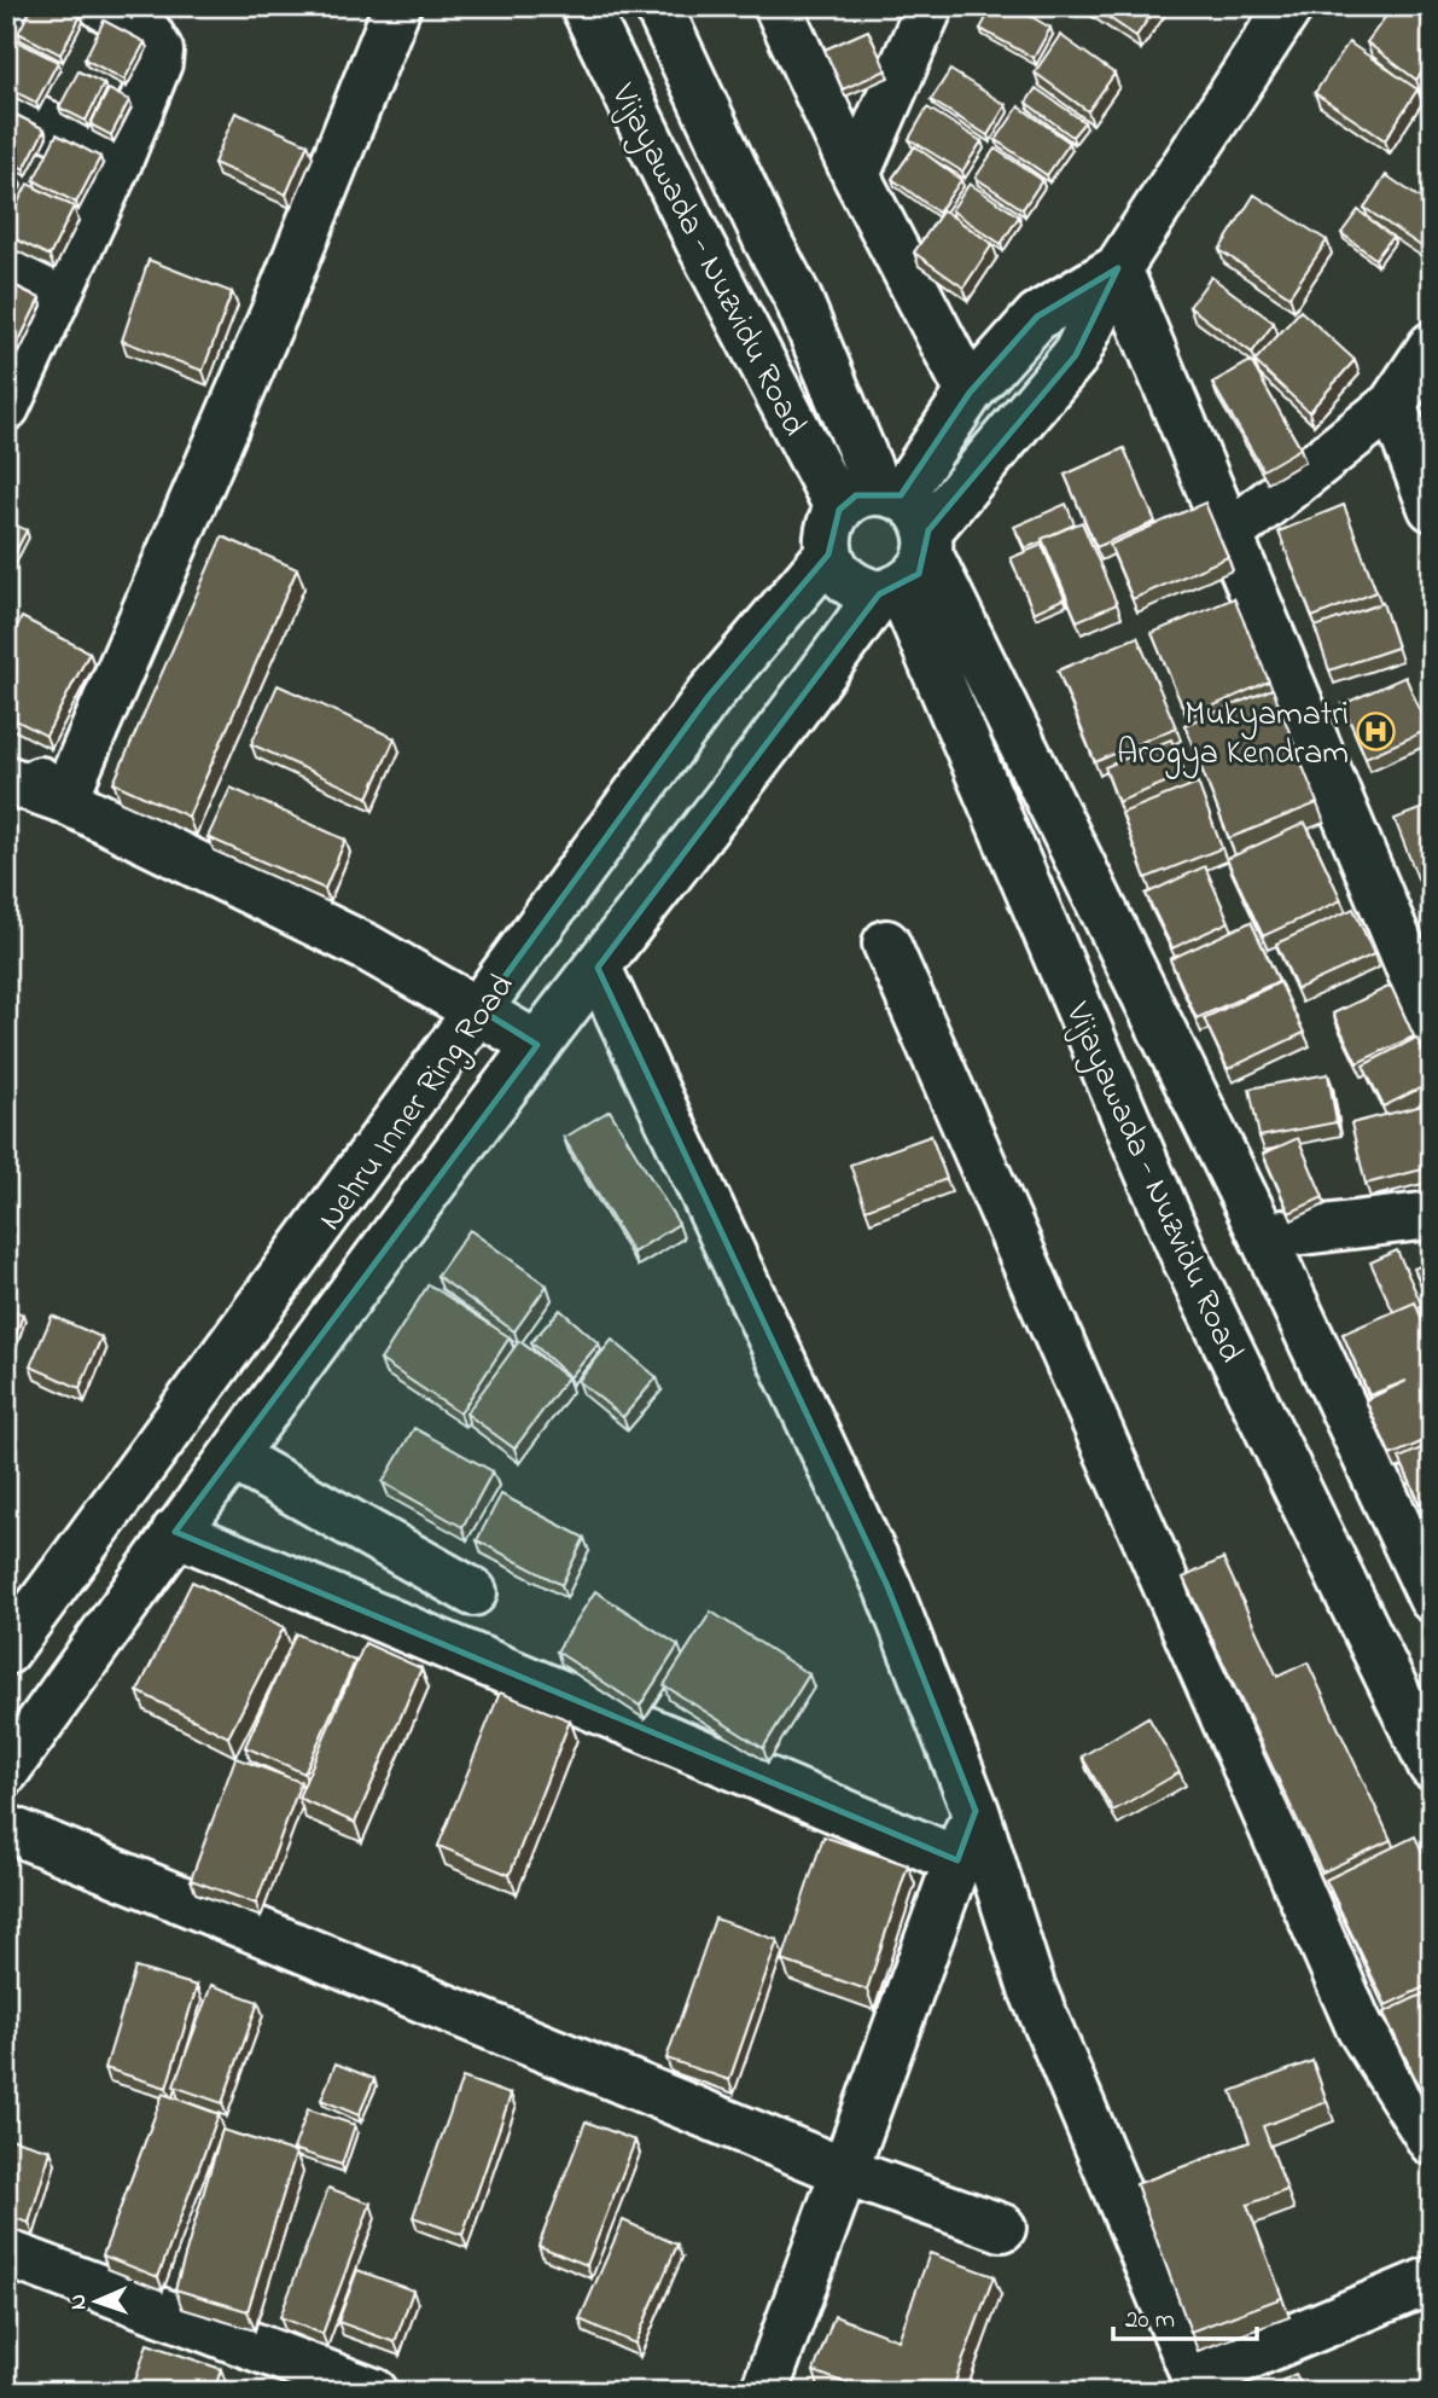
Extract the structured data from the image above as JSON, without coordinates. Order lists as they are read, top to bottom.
{
  "streets": {
    "street": ["Vijayawada - Nuzvidu Road", "Nehru Inner Ring Road"]
  },
  "places": {
    "hospital": ["Mukyamatri Arogya Kendram"]
  },
  "scale_bar": "20 m",
  "north": "left"
}
